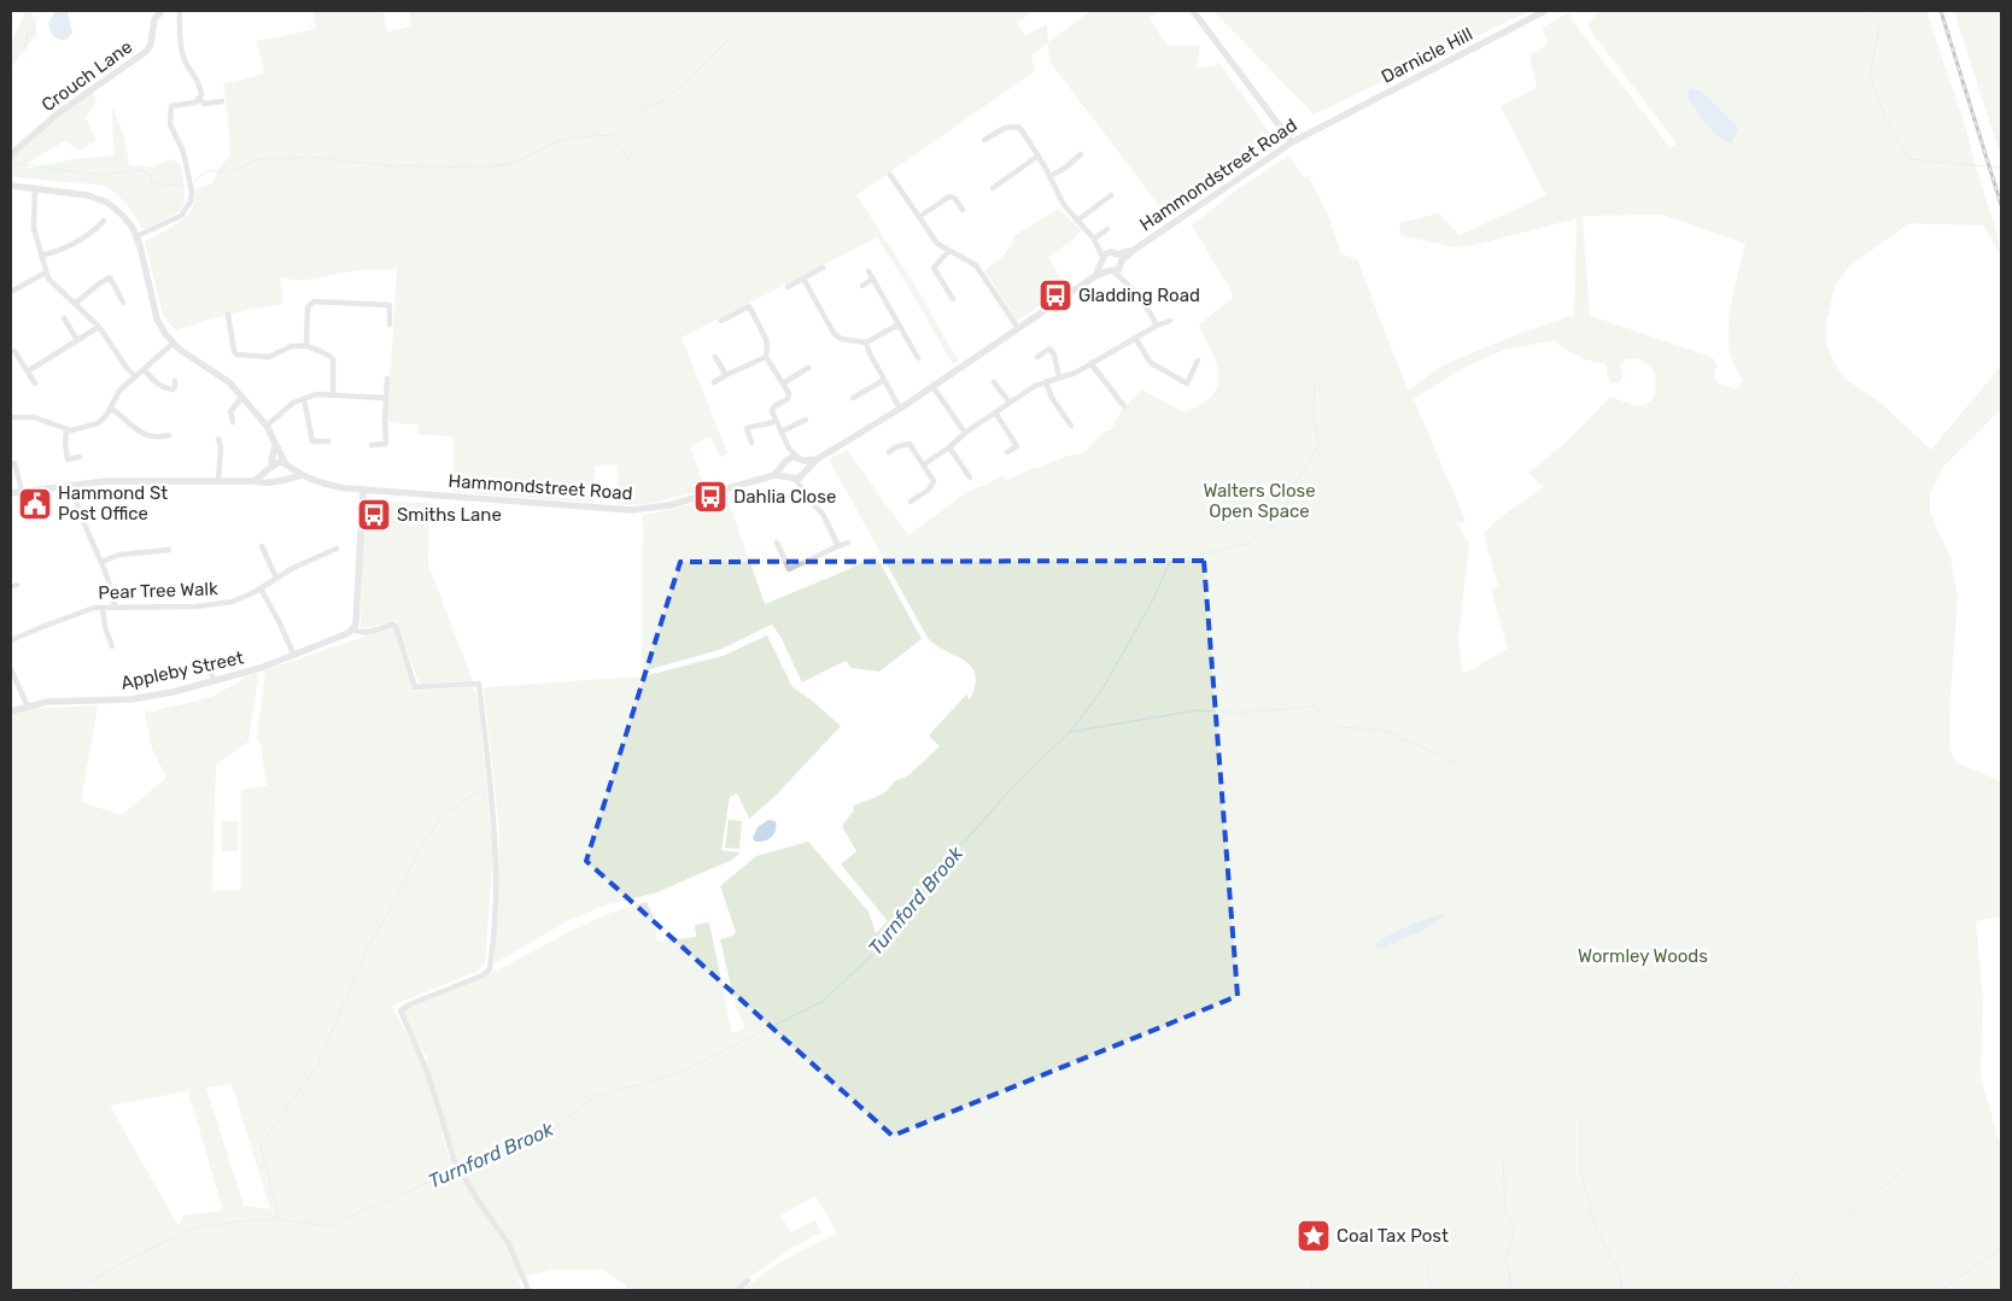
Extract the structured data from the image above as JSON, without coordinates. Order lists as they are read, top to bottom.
{
  "streets": {
    "street": [
      "Darnicle Hill",
      "Crouch Lane",
      "Hammondstreet Road",
      "Pear Tree Walk",
      "Appleby Street"
    ]
  },
  "crossings": [
    ["Darnicle Hill", "Hammondstreet Road"]
  ],
  "water": ["Turnford Brook"],
  "parks": ["Walters Close Open Space", "Wormley Woods"],
  "places": {
    "bus stop": ["Gladding Road", "Dahlia Close", "Smiths Lane"],
    "public building": ["Hammond St Post Office"],
    "place": ["Coal Tax Post"]
  }
}
